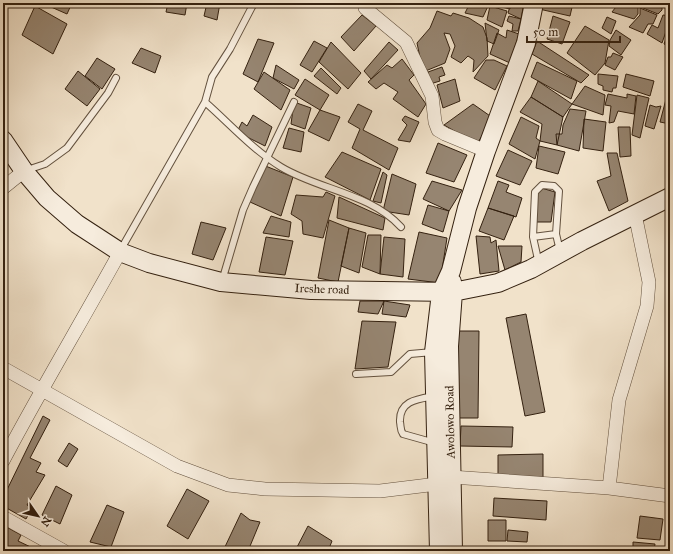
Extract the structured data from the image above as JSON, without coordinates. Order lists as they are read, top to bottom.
{
  "streets": {
    "main road": ["Ireshe road", "Awolowo Road"]
  },
  "crossings": [
    ["Ireshe road", "Awolowo Road"]
  ],
  "scale_bar": "50 m",
  "north": "bottom right"
}
